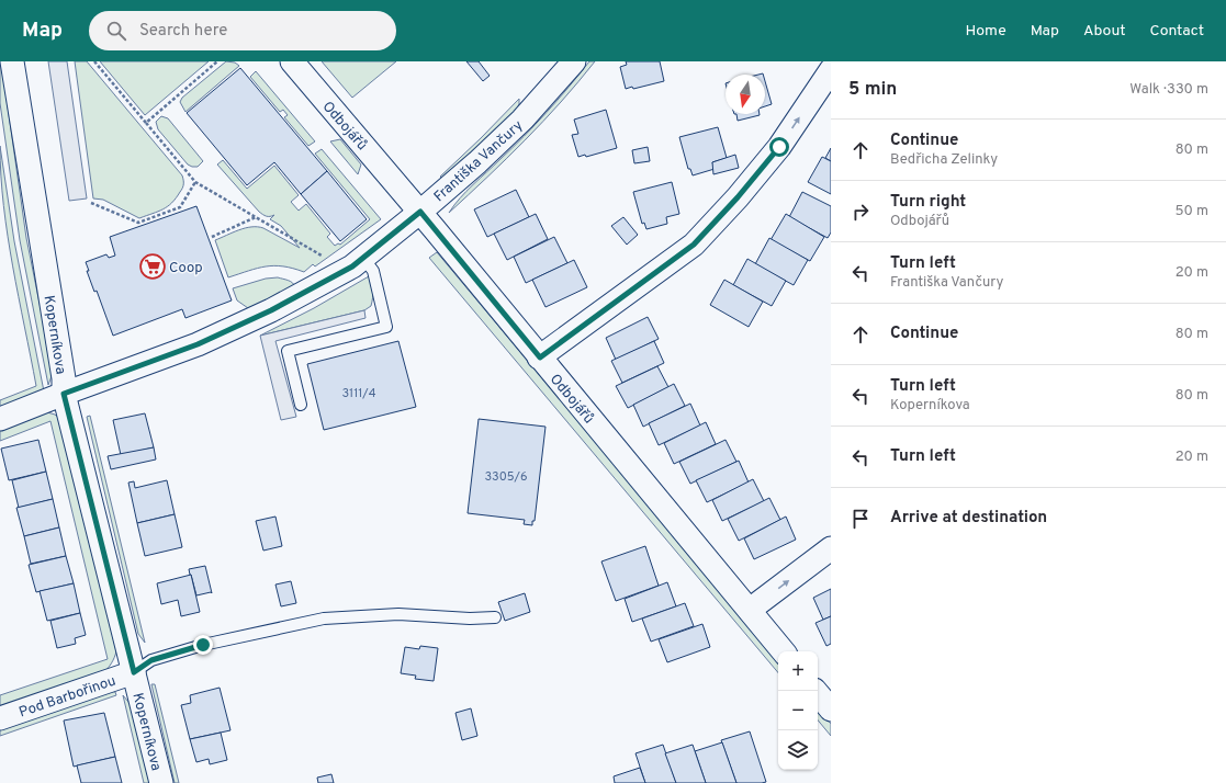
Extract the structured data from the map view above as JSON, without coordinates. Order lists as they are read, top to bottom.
{
  "streets": {
    "street": [
      "Odbojářů",
      "Františka Vančury",
      "Koperníkova",
      "Pod Barbořinou"
    ]
  },
  "crossings": [
    ["Odbojářů", "Františka Vančury"],
    ["Františka Vančury", "Koperníkova"],
    ["Koperníkova", "Pod Barbořinou"]
  ],
  "places": {
    "supermarket": ["Coop"]
  },
  "house_numbers": ["3111/4", "3305/6"],
  "north": "bottom",
  "page": {
    "header": "Map",
    "search": "Search here",
    "nav": [
      "Home",
      "Map",
      "About",
      "Contact"
    ],
    "heading": ["5 min", "Walk · 330 m"],
    "list": [
      ["Continue", "Bedřicha Zelinky", "80 m"],
      ["Turn right", "Odbojářů", "50 m"],
      ["Turn left", "Františka Vančury", "20 m"],
      ["Continue", "80 m"],
      ["Turn left", "Koperníkova", "80 m"],
      ["Turn left", "20 m"],
      "Arrive at destination"
    ],
    "map_buttons": ["+", "−"]
  }
}
